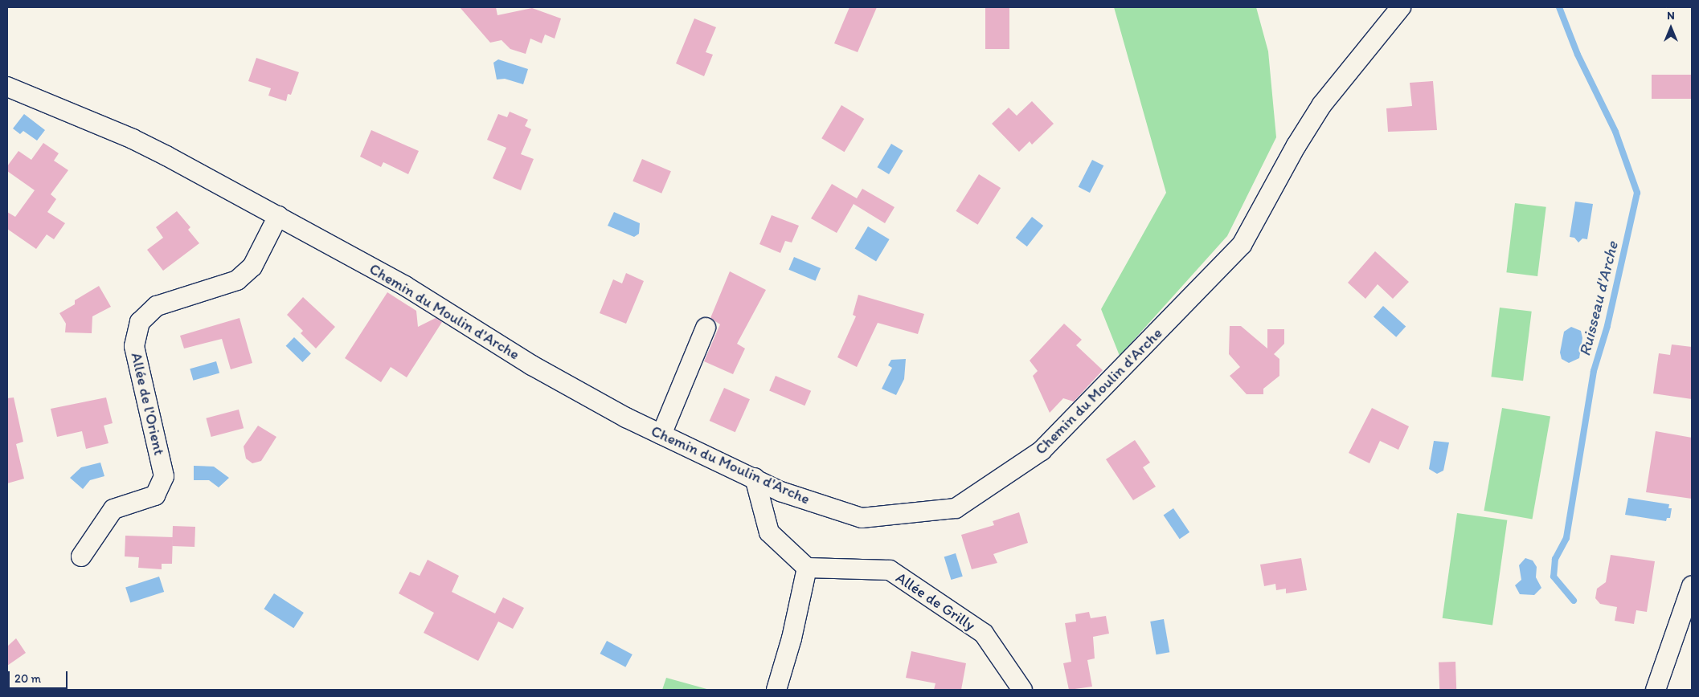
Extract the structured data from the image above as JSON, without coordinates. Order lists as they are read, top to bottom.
{
  "streets": {
    "street": ["Chemin du Moulin d'Arche", "Allée de l'Orient", "Allée de Grilly"]
  },
  "crossings": [
    ["Chemin du Moulin d'Arche", "Allée de l'Orient"]
  ],
  "water": ["Ruisseau d'Arche"],
  "scale_bar": "20 m",
  "north": "top"
}
